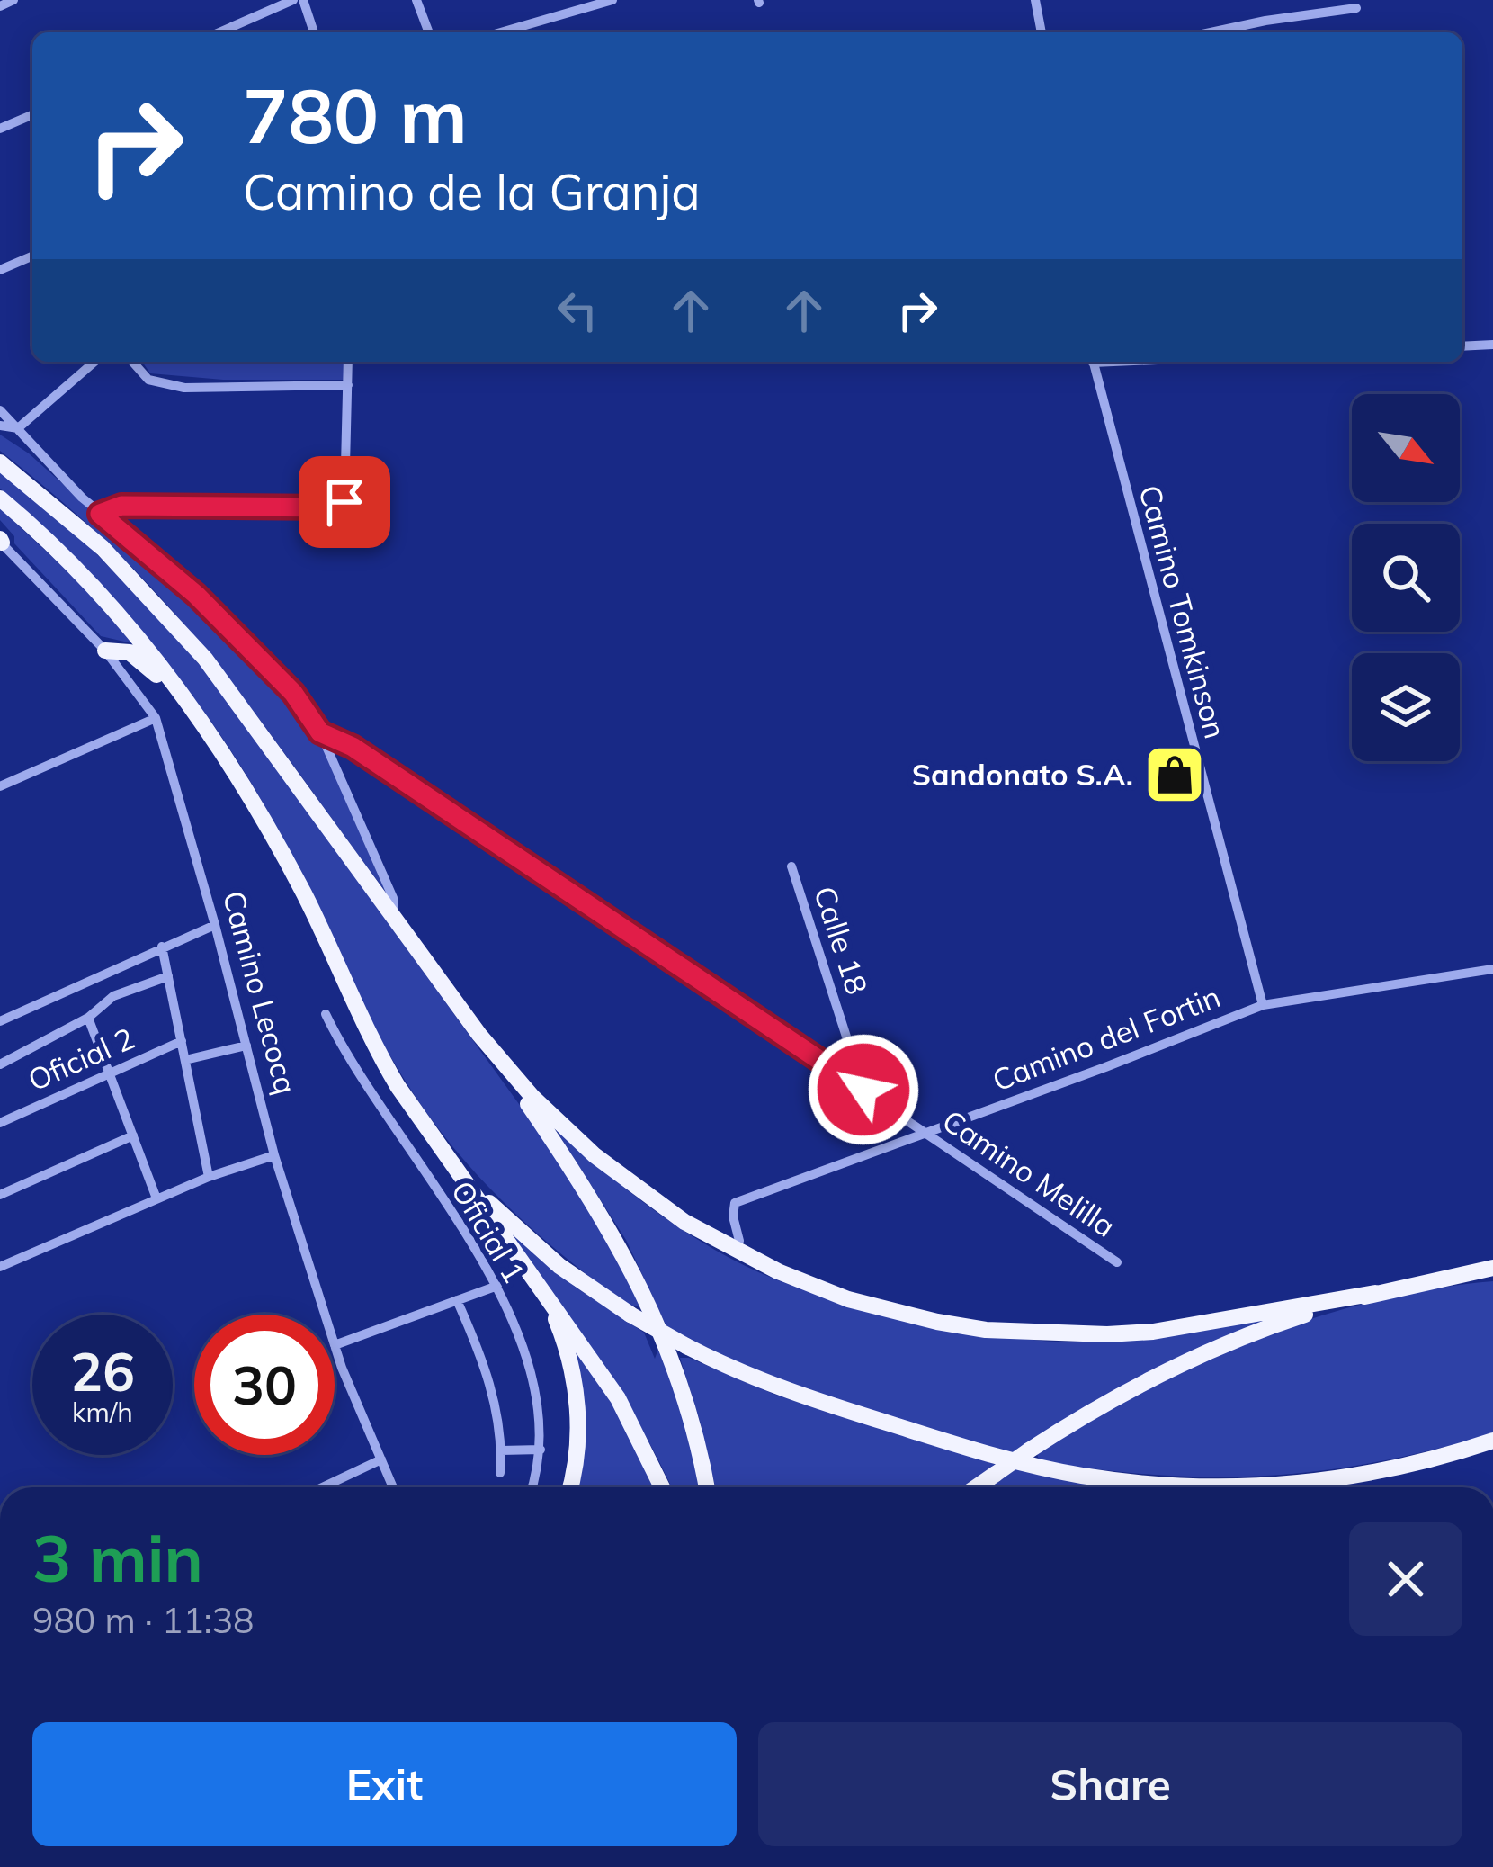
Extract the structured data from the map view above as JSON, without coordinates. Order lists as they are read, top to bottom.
{
  "streets": {
    "street": [
      "Camino Tomkinson",
      "Calle 18",
      "Camino Lecocq",
      "Camino del Fortin",
      "Oficial 2",
      "Camino Melilla",
      "Oficial 1"
    ]
  },
  "crossings": [
    ["Camino Tomkinson", "Camino del Fortin"],
    ["Calle 18", "Camino Melilla"],
    ["Camino del Fortin", "Camino Melilla"]
  ],
  "places": {
    "shop": ["Sandonato S.A."]
  },
  "north": "bottom right",
  "page": {
    "turn": ["780 m", "Camino de la Granja"],
    "speed": "26 km/h",
    "limit": "30",
    "heading": ["3 min", "980 m · 11:38"],
    "buttons": ["Exit", "Share"]
  }
}
